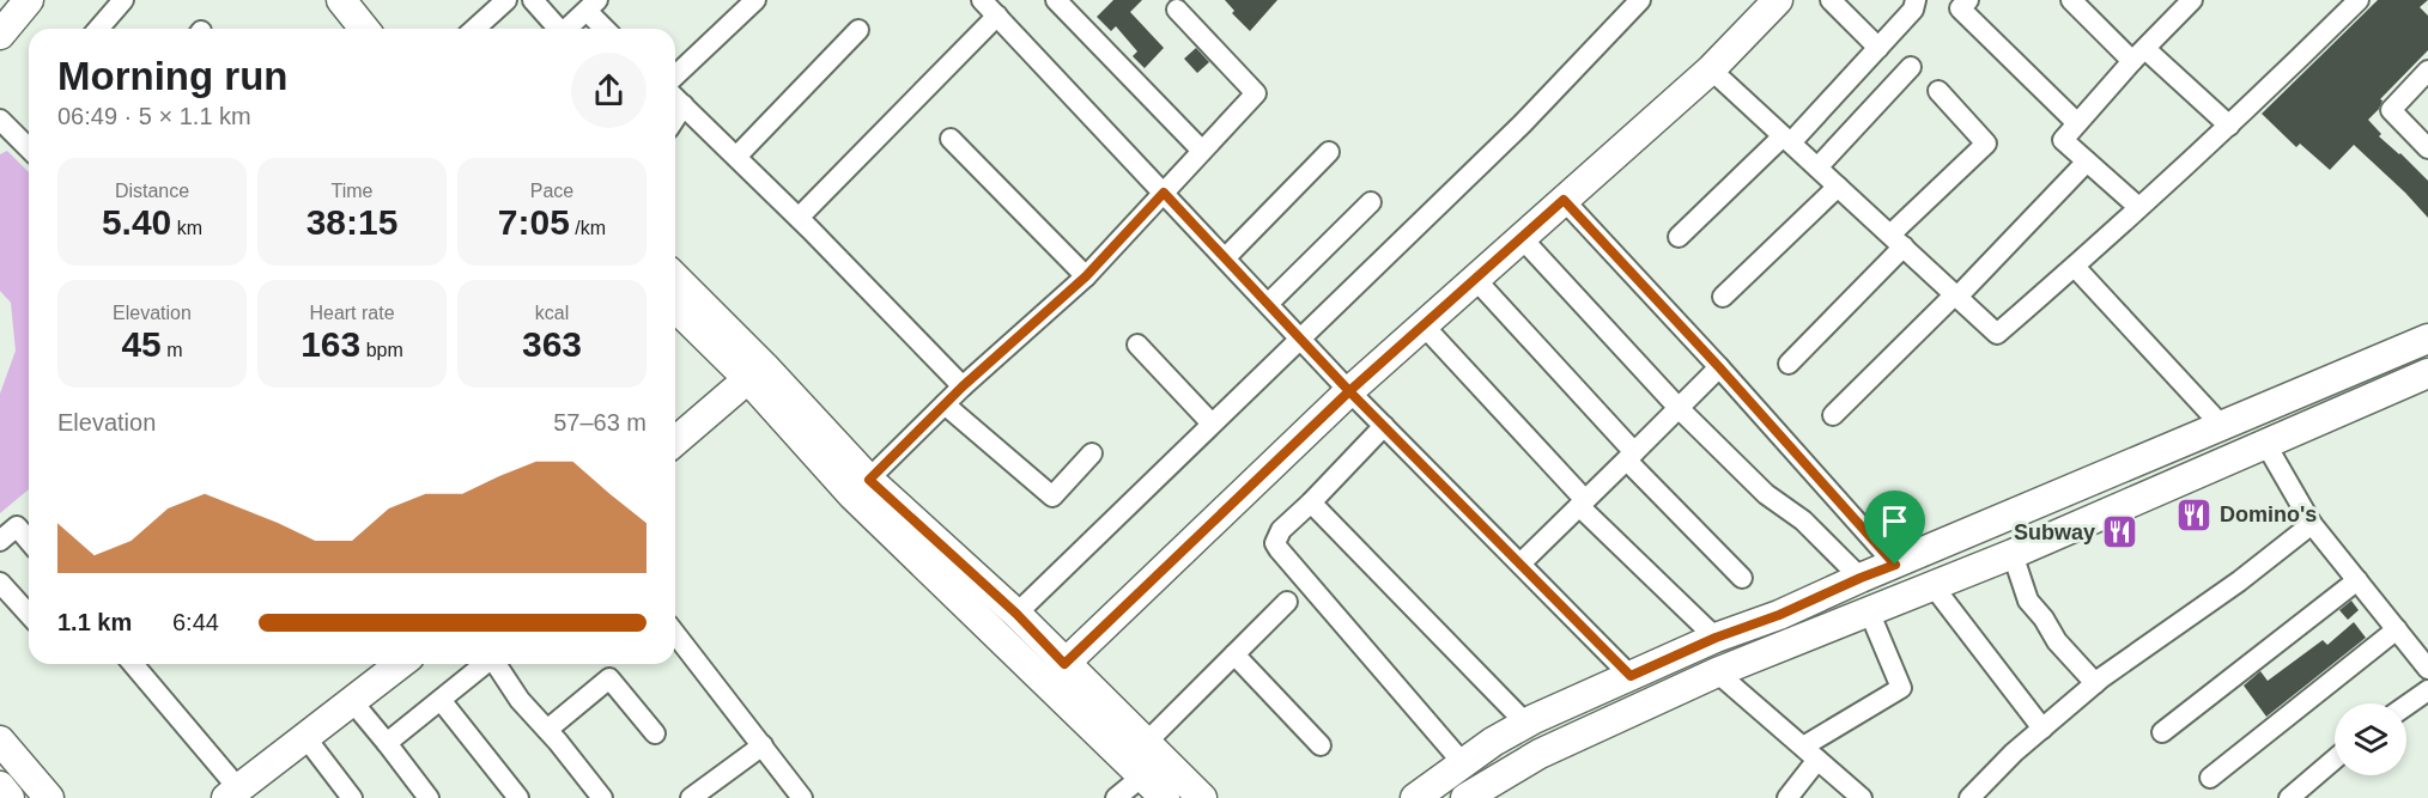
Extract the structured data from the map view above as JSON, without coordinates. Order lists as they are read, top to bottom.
{
  "places": {
    "restaurant": ["Domino's", "Subway"]
  },
  "page": {
    "heading": ["Morning run", "06:49 · 5 × 1.1 km"],
    "stats": [
      ["Distance", "5.40 km"],
      ["Time", "38:15"],
      ["Pace", "7:05 /km"],
      ["Elevation", "45 m"],
      ["Heart rate", "163 bpm"],
      ["kcal", "363"]
    ],
    "chart": ["Elevation", "57–63 m"],
    "list": [
      {
        "name": "1.1 km",
        "note": "6:44"
      }
    ]
  }
}
